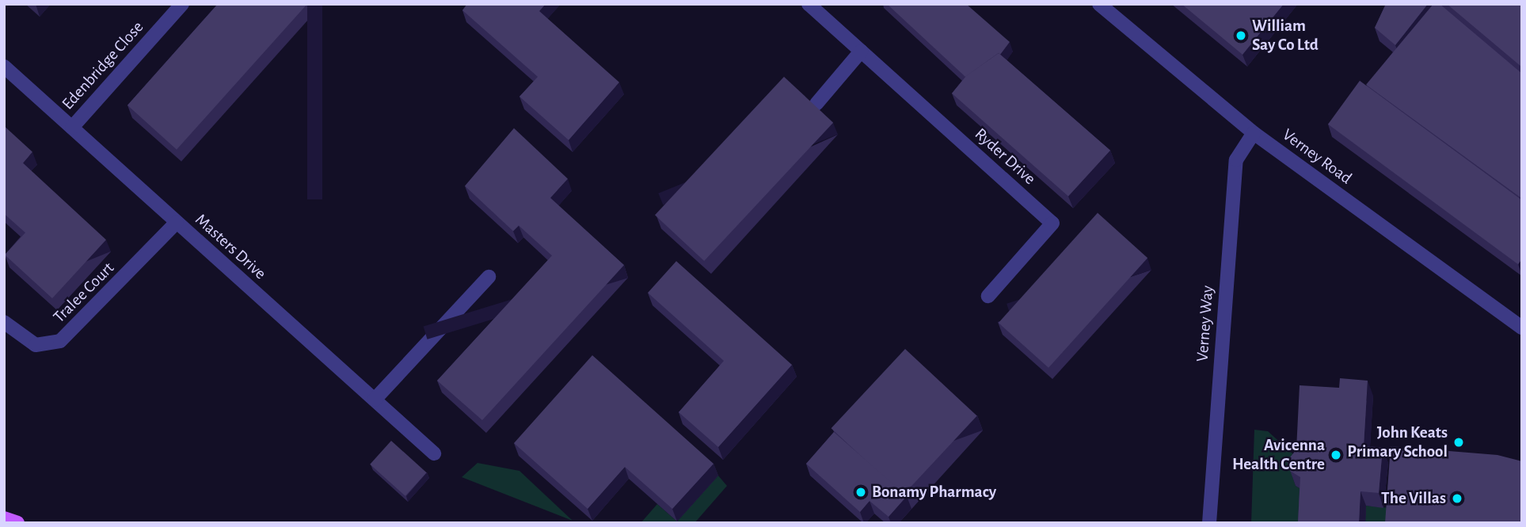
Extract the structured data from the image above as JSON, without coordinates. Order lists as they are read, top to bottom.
{
  "streets": {
    "street": [
      "Edenbridge Close",
      "Ryder Drive",
      "Verney Road",
      "Masters Drive",
      "Tralee Court",
      "Verney Way"
    ]
  },
  "crossings": [
    ["Edenbridge Close", "Masters Drive"],
    ["Verney Road", "Verney Way"],
    ["Masters Drive", "Tralee Court"]
  ],
  "places": [
    "William Say Co Ltd",
    "John Keats Primary School",
    "Avicenna Health Centre",
    "Bonamy Pharmacy",
    "The Villas"
  ]
}
